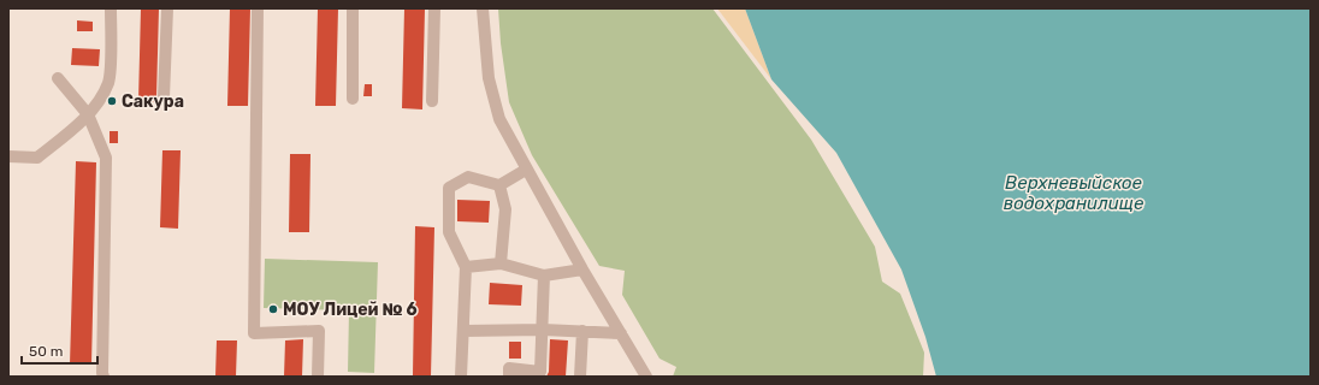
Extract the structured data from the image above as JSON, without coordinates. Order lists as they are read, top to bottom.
{
  "water": ["Верхневыйское водохранилище"],
  "places": ["Сакура", "МОУ Лицей № 6"],
  "scale_bar": "50 m"
}
